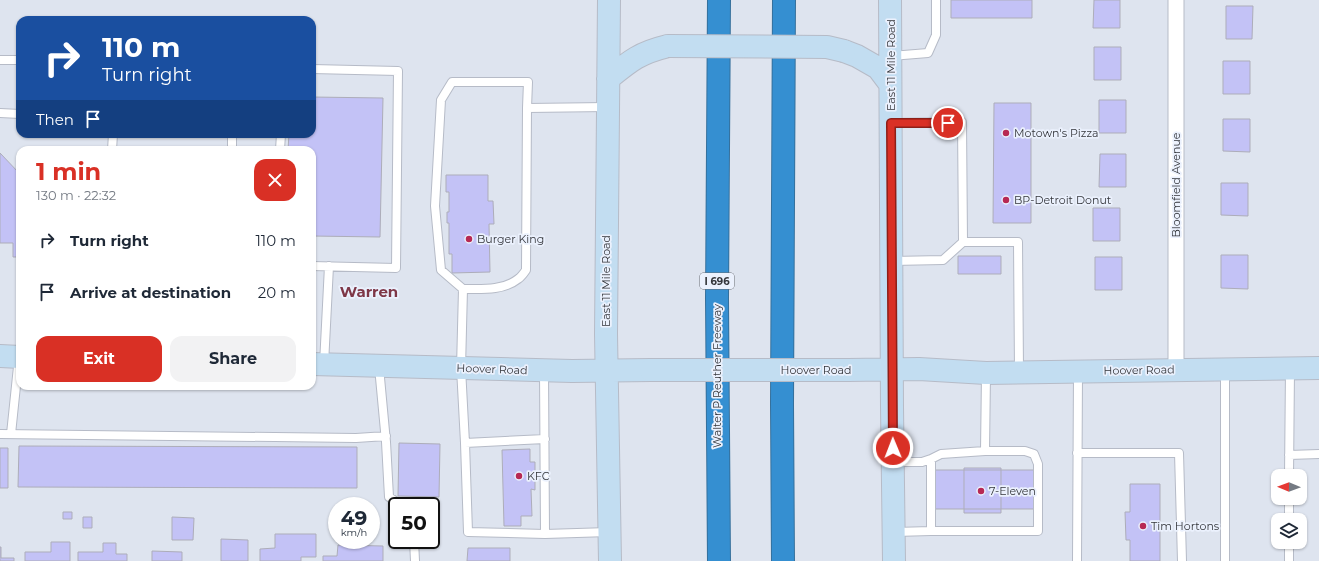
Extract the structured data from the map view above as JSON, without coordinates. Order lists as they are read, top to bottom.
{
  "streets": {
    "highway": ["I 696", "Walter P Reuther Freeway"],
    "main road": ["East 11 Mile Road", "Hoover Road"],
    "street": ["Bloomfield Avenue"]
  },
  "crossings": [
    ["East 11 Mile Road", "Hoover Road"],
    ["Bloomfield Avenue", "Hoover Road"]
  ],
  "districts": ["Warren"],
  "places": [
    "Motown's Pizza",
    "BP-Detroit Donut",
    "Burger King",
    "KFC",
    "7-Eleven",
    "Tim Hortons"
  ],
  "north": "left",
  "page": {
    "turn": ["110 m", "Turn right"],
    "then": "Then",
    "heading": ["1 min", "130 m · 22:32"],
    "list": [
      {
        "name": "Turn right",
        "value": "110 m"
      },
      {
        "name": "Arrive at destination",
        "value": "20 m"
      }
    ],
    "buttons": ["Exit", "Share"],
    "speed": "49 km/h",
    "limit": "50"
  }
}
